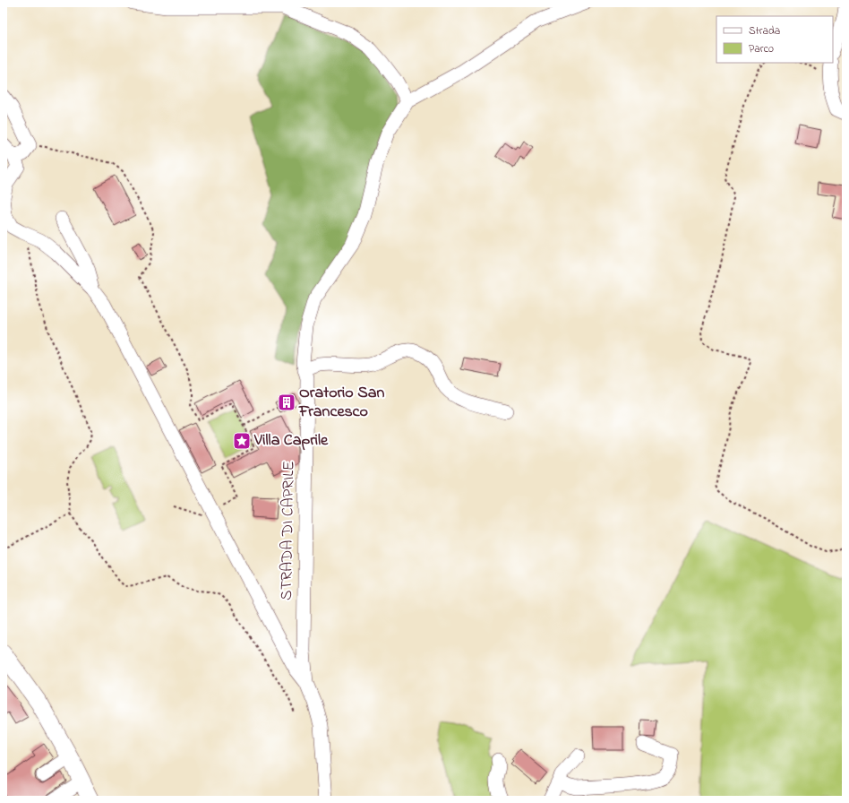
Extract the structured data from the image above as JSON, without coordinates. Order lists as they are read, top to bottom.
{
  "streets": {
    "street": ["STRADA DI CAPRILE"]
  },
  "places": {
    "building": ["Oratorio San Francesco"],
    "place": ["Villa Caprile"]
  },
  "legend": ["Strada", "Parco"]
}
